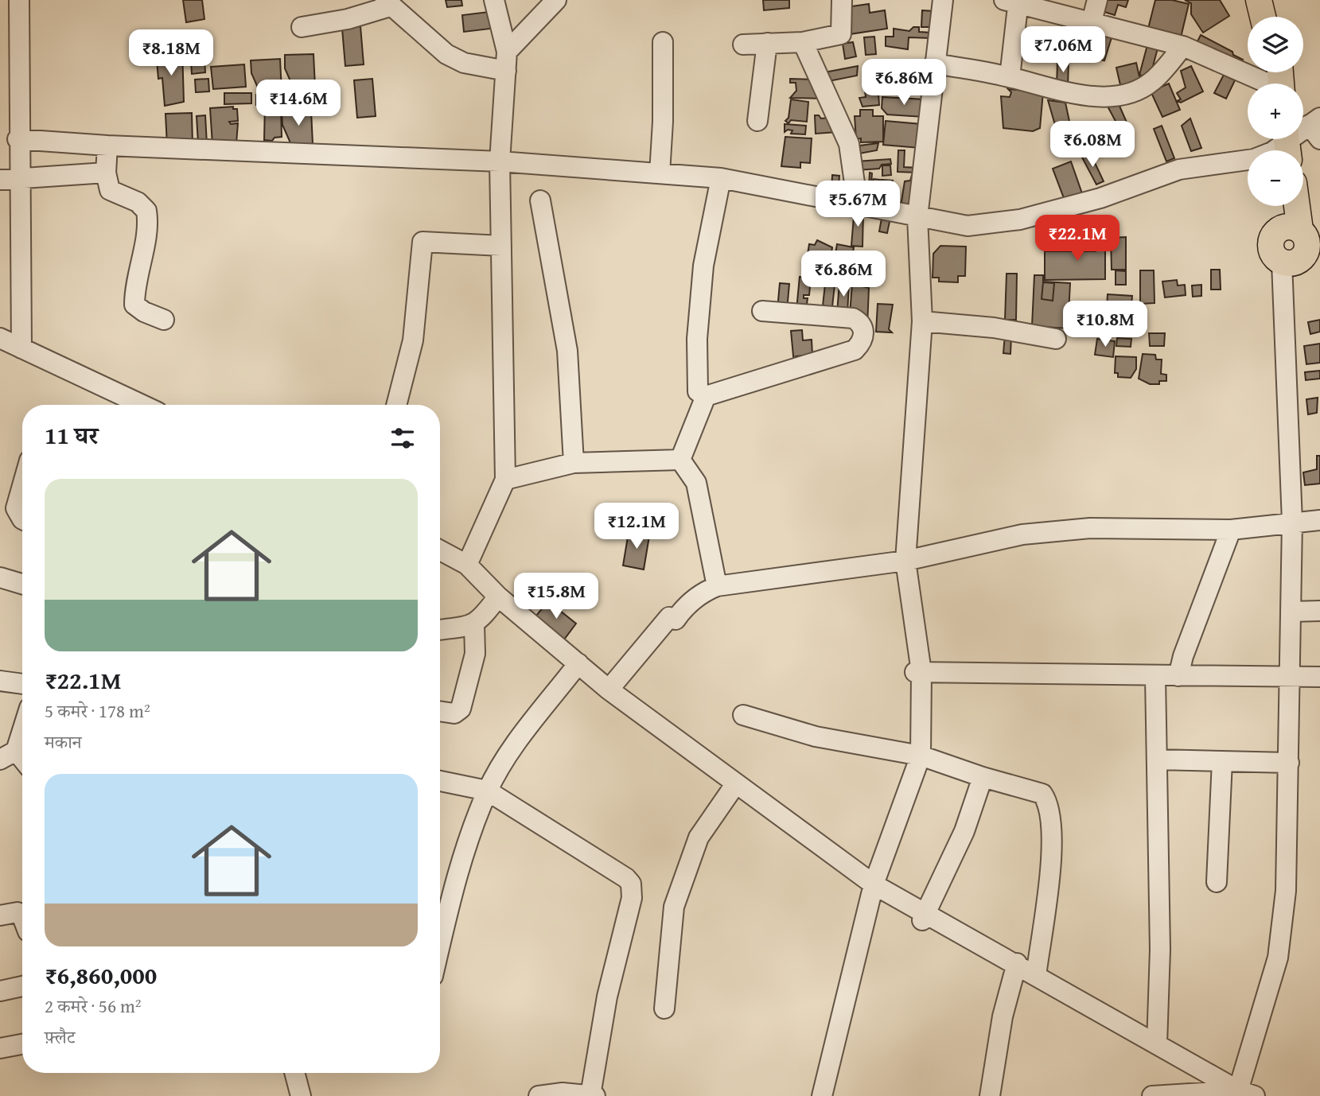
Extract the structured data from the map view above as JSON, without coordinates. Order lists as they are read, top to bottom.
{
  "page": {
    "map_buttons": ["+", "−"],
    "price": [
      "₹7.06M",
      "₹8.18M",
      "₹6.86M",
      "₹14.6M",
      "₹6.08M",
      "₹5.67M",
      "₹22.1M",
      "₹6.86M",
      "₹10.8M",
      "₹12.1M",
      "₹15.8M"
    ],
    "heading": "11 घर",
    "list": [
      {
        "name": "₹22.1M",
        "note": "5 कमरे · 178 m² · मकान"
      },
      {
        "name": "₹6,860,000",
        "note": "2 कमरे · 56 m² · फ़्लैट"
      }
    ]
  }
}
